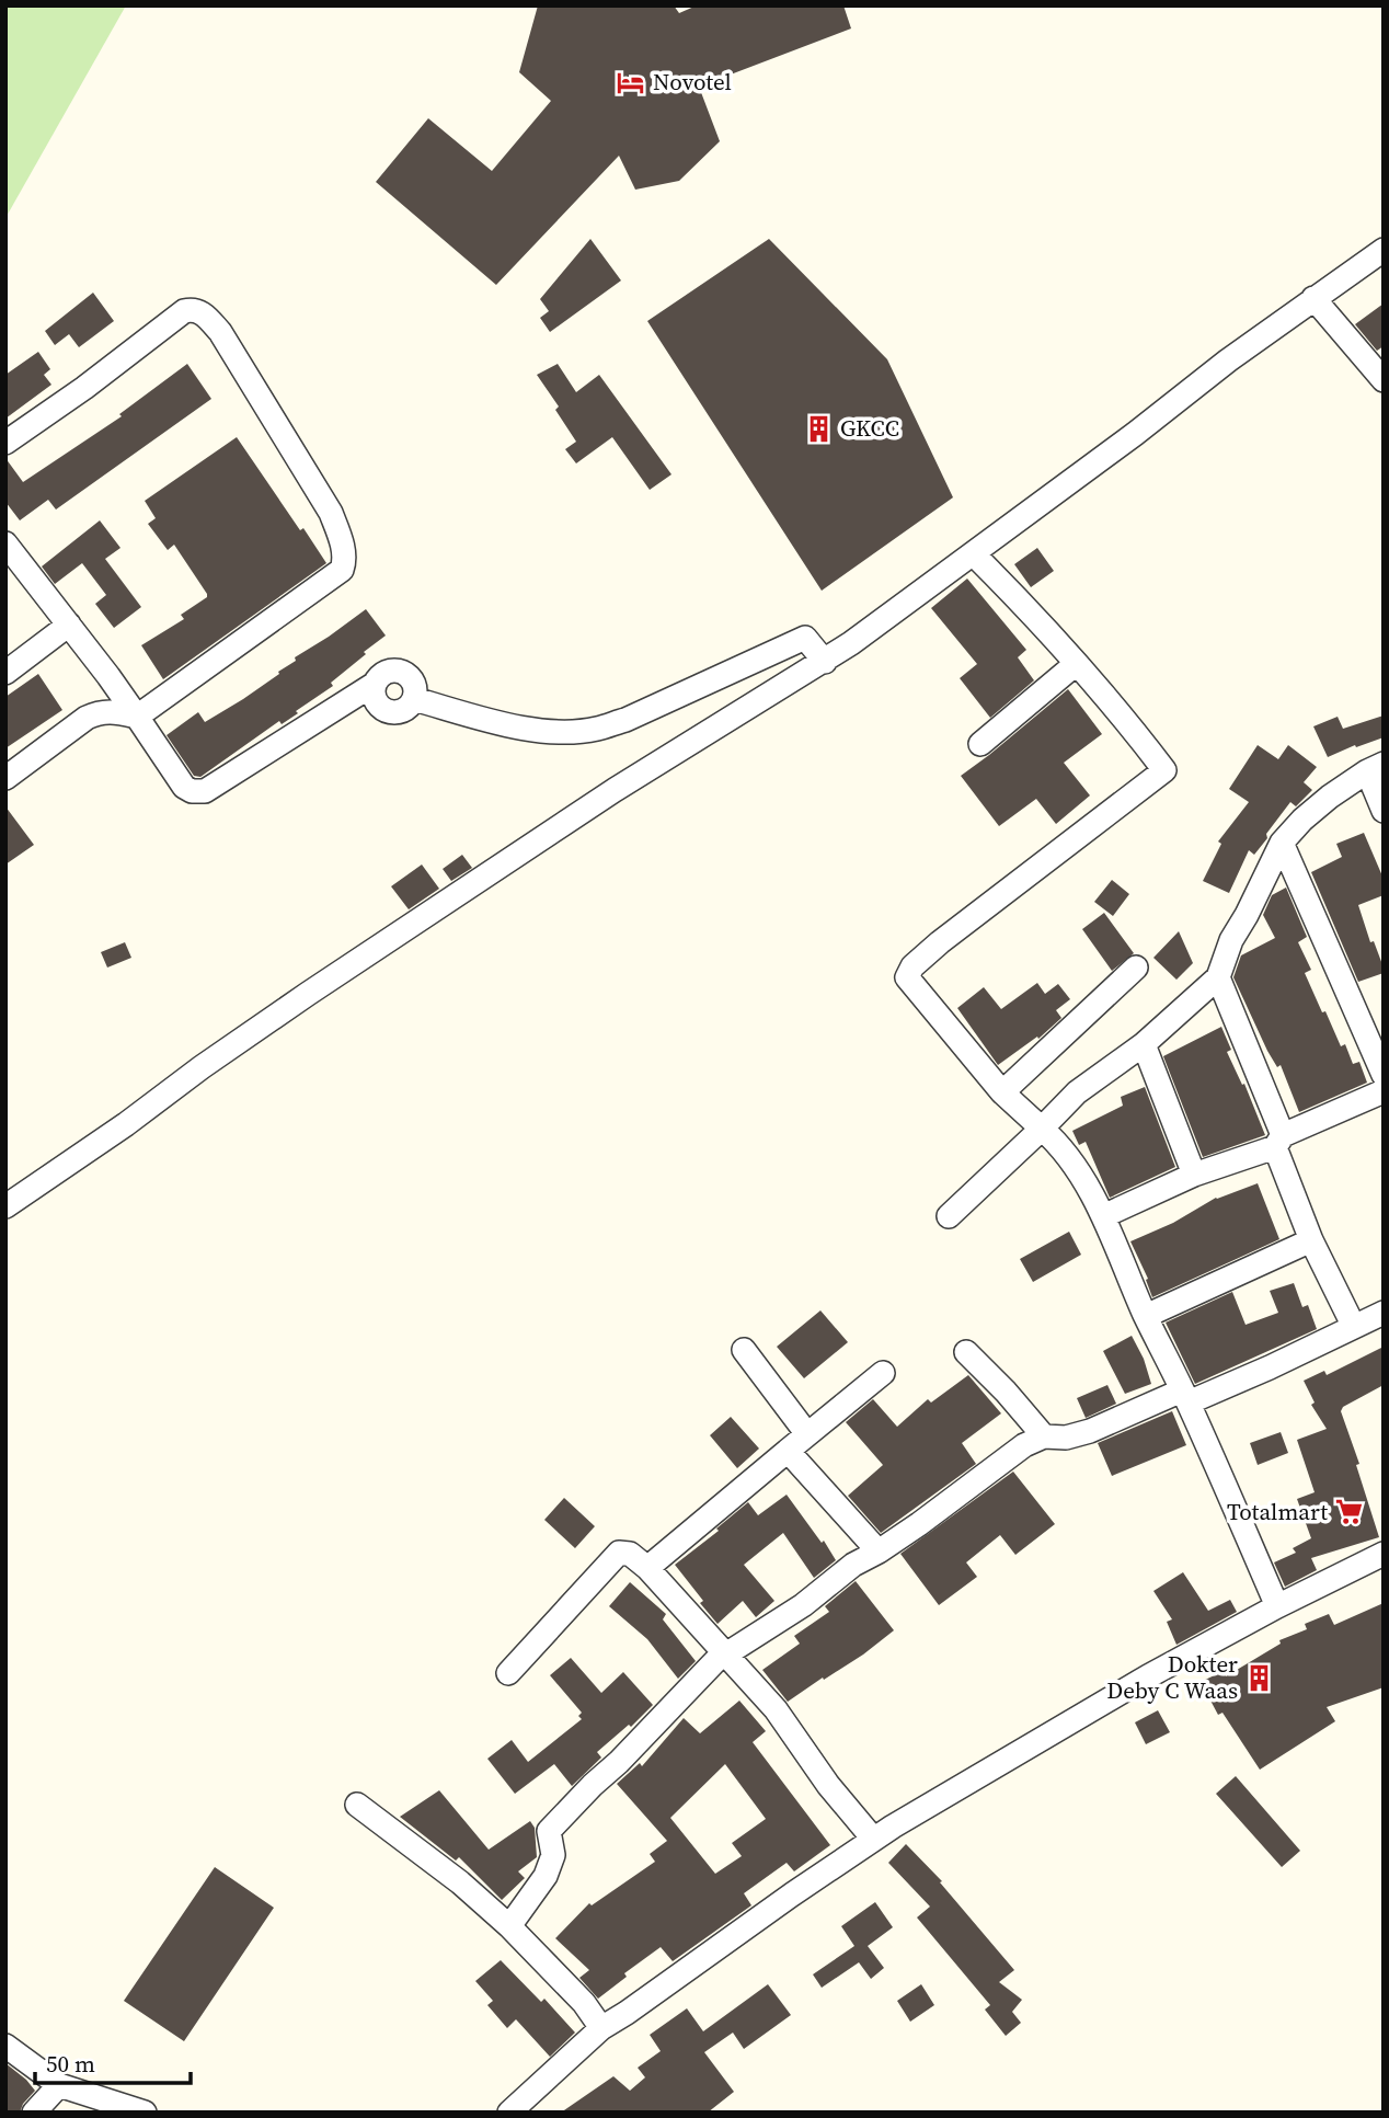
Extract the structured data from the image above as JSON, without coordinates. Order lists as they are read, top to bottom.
{
  "places": {
    "hotel": ["Novotel"],
    "building": ["GKCC", "Dokter Deby C Waas"],
    "supermarket": ["Totalmart"]
  },
  "scale_bar": "50 m"
}
